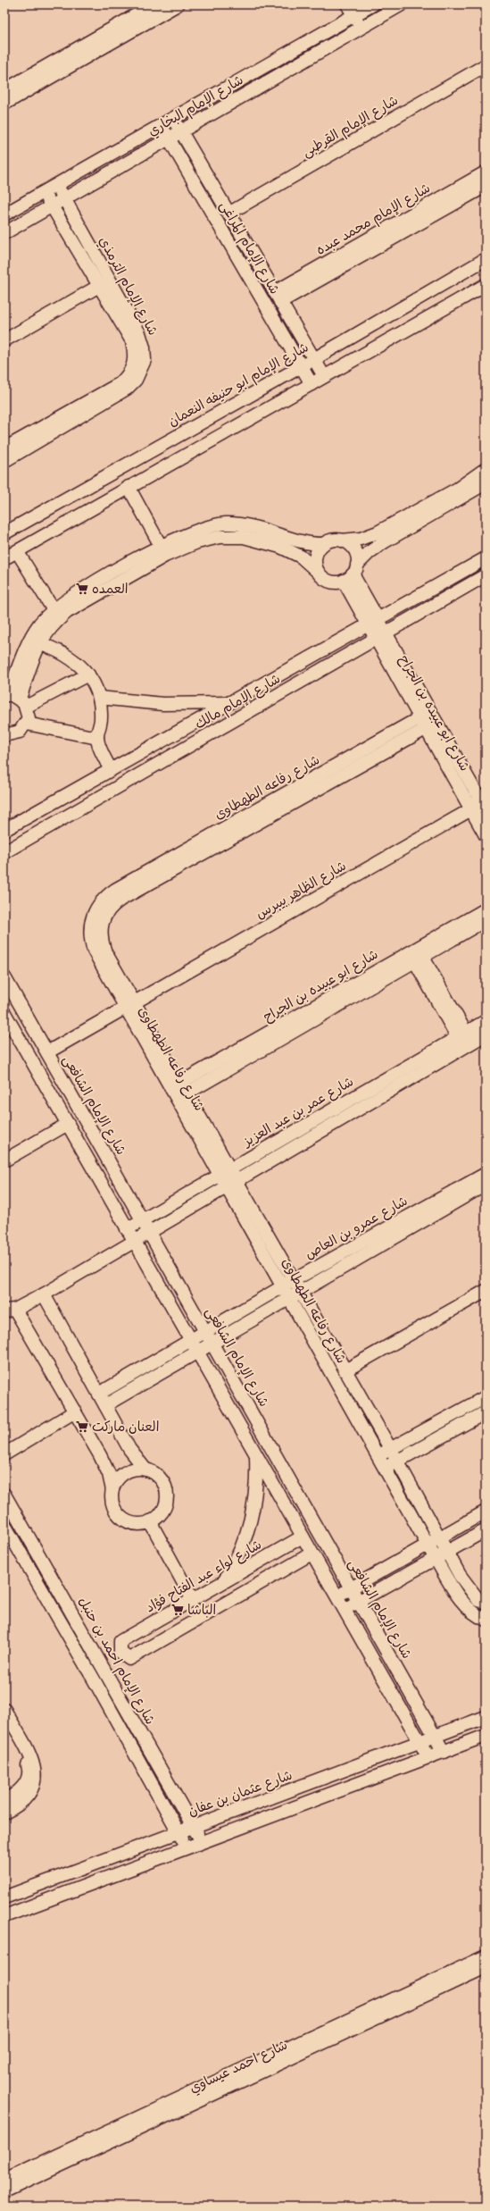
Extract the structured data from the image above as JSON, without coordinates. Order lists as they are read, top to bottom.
{
  "streets": {
    "street": [
      "شارع الإمام البخاري",
      "شارع الإمام القرطبى",
      "شارع الإمام محمد عبده",
      "شارع الإمام المراغى",
      "شارع الإمام الترمذي",
      "شارع الإمام ابو حنيفه النعمان",
      "شارع الإمام مالك",
      "شارع ابو عبيده بن الجراح",
      "شارع رفاعه الطهطاوى",
      "شارع الظاهر بيبرس",
      "شارع الإمام الشافعى",
      "شارع عمر بن عبد العزيز",
      "شارع عمرو بن العاص",
      "شارع لواء عبد الفتاح فؤاد",
      "شارع الإمام احمد بن حنبل",
      "شارع عثمان بن عفان",
      "شارع احمد عيساوي"
    ]
  },
  "crossings": [
    ["شارع الإمام البخاري", "شارع الإمام المراغى"],
    ["شارع الإمام البخاري", "شارع الإمام الترمذي"],
    ["شارع الإمام القرطبى", "شارع الإمام المراغى"],
    ["شارع الإمام محمد عبده", "شارع الإمام المراغى"],
    ["شارع الإمام المراغى", "شارع الإمام ابو حنيفه النعمان"],
    ["شارع الإمام مالك", "شارع ابو عبيده بن الجراح"],
    ["شارع ابو عبيده بن الجراح", "شارع رفاعه الطهطاوى"],
    ["شارع ابو عبيده بن الجراح", "شارع الظاهر بيبرس"],
    ["شارع رفاعه الطهطاوى", "شارع الظاهر بيبرس"],
    ["شارع رفاعه الطهطاوى", "شارع عمر بن عبد العزيز"],
    ["شارع رفاعه الطهطاوى", "شارع عمرو بن العاص"],
    ["شارع الظاهر بيبرس", "شارع الإمام الشافعى"],
    ["شارع الإمام الشافعى", "شارع عمر بن عبد العزيز"],
    ["شارع الإمام الشافعى", "شارع عمرو بن العاص"],
    ["شارع الإمام الشافعى", "شارع عثمان بن عفان"],
    ["شارع الإمام احمد بن حنبل", "شارع عثمان بن عفان"]
  ],
  "places": {
    "supermarket": ["العمده", "العنان ماركت", "الباشا"]
  }
}
